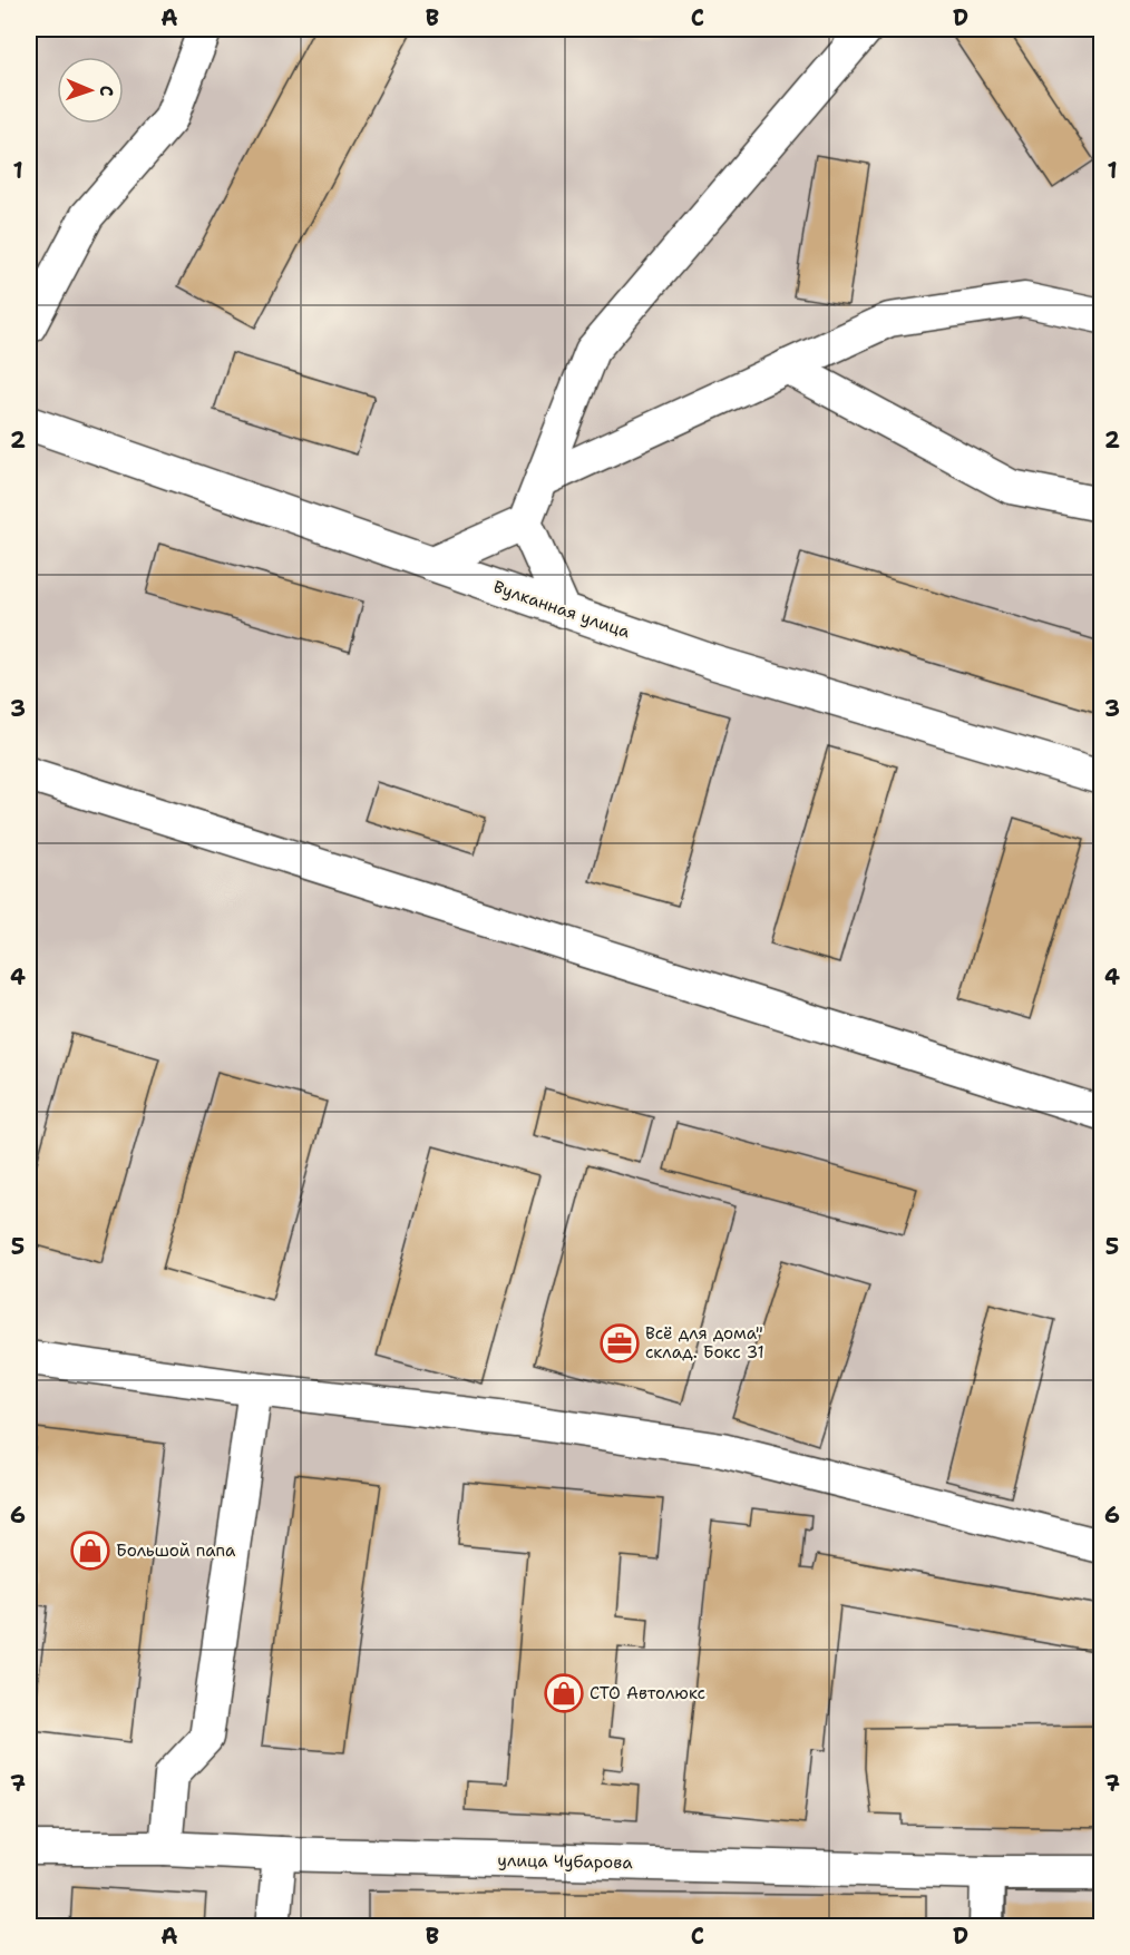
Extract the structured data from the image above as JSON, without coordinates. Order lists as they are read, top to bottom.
{
  "streets": {
    "street": ["Вулканная улица", "улица Чубарова"]
  },
  "places": {
    "office": ["Всё для дома\" склад. Бокс 31"],
    "shop": ["Большой папа", "СТО Автолюкс"]
  },
  "north": "right",
  "grid": {
    "columns": [
      "A",
      "B",
      "C",
      "D"
    ],
    "rows": [
      "1",
      "2",
      "3",
      "4",
      "5",
      "6",
      "7"
    ]
  }
}
